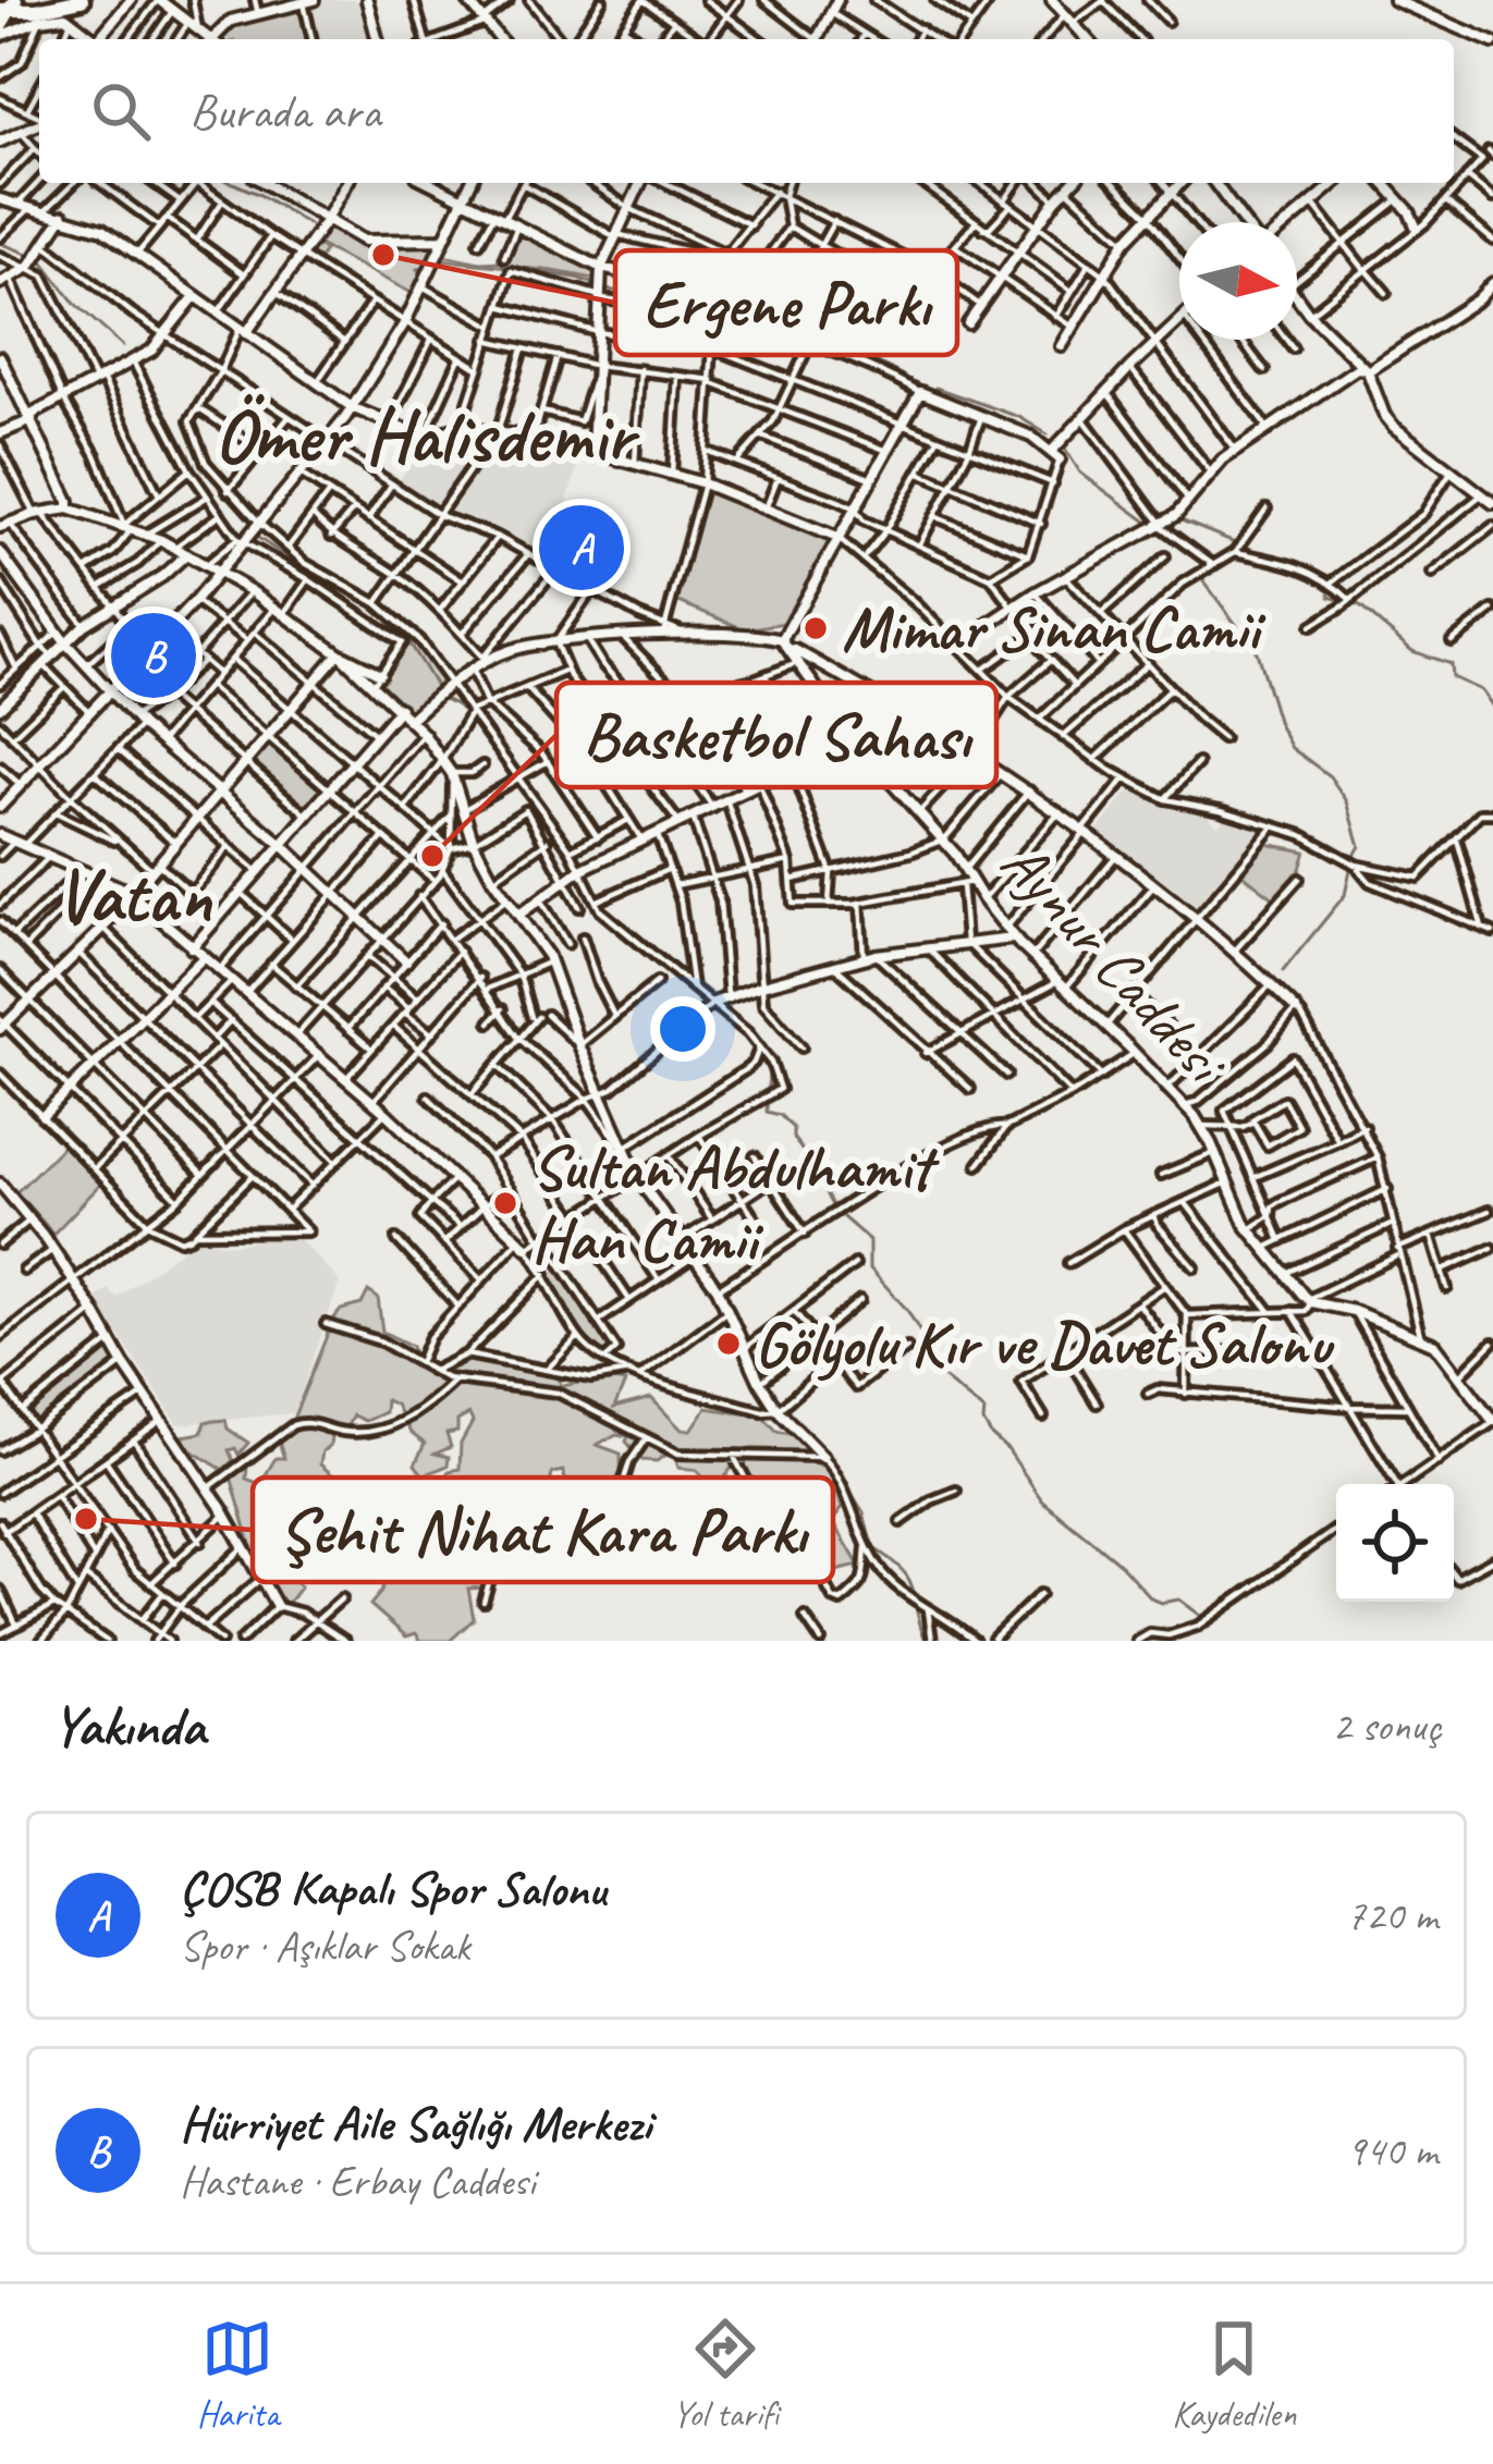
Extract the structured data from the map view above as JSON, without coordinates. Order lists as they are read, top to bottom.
{
  "streets": {
    "street": ["Aynur Caddesi"]
  },
  "districts": ["Ömer Halisdemir", "Vatan"],
  "places": [
    "Ergene Parkı",
    "Mimar Sinan Camii",
    "Basketbol Sahası",
    "Sultan Abdulhamit Han Camii",
    "Gölyolu Kır ve Davet Salonu",
    "Şehit Nihat Kara Parkı"
  ],
  "north": "right",
  "page": {
    "search": "Burada ara",
    "pins": ["A", "B"],
    "heading": ["Yakında", "2 sonuç"],
    "list": [
      {
        "mark": "A",
        "name": "ÇOSB Kapalı Spor Salonu",
        "note": "Spor · Aşıklar Sokak",
        "value": "720 m"
      },
      {
        "mark": "B",
        "name": "Hürriyet Aile Sağlığı Merkezi",
        "note": "Hastane · Erbay Caddesi",
        "value": "940 m"
      }
    ],
    "nav": ["Harita", "Yol tarifi", "Kaydedilen"]
  }
}
